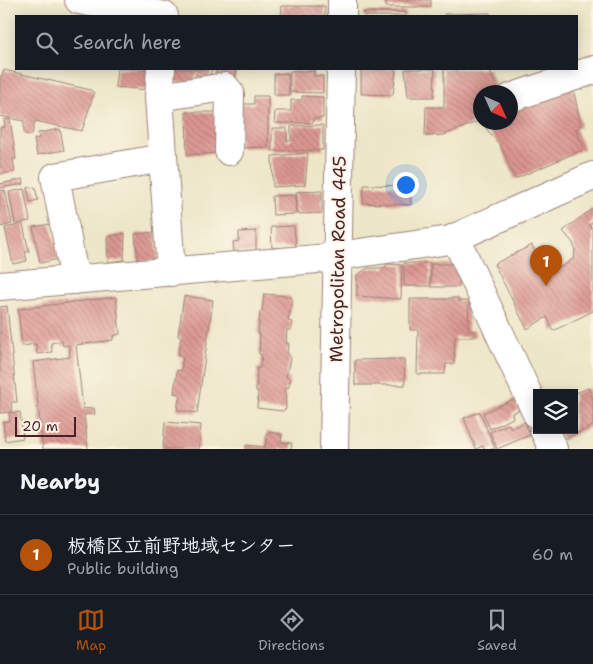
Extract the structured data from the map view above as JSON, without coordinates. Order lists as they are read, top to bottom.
{
  "streets": {
    "street": ["Metropolitan Road 445"]
  },
  "scale_bar": "20 m",
  "north": "bottom right",
  "page": {
    "search": "Search here",
    "pins": "1",
    "scale": "20 m",
    "heading": "Nearby",
    "list": [
      {
        "mark": "1",
        "name": "板橋区立前野地域センター",
        "note": "Public building",
        "value": "60 m"
      }
    ],
    "nav": ["Map", "Directions", "Saved"]
  }
}
